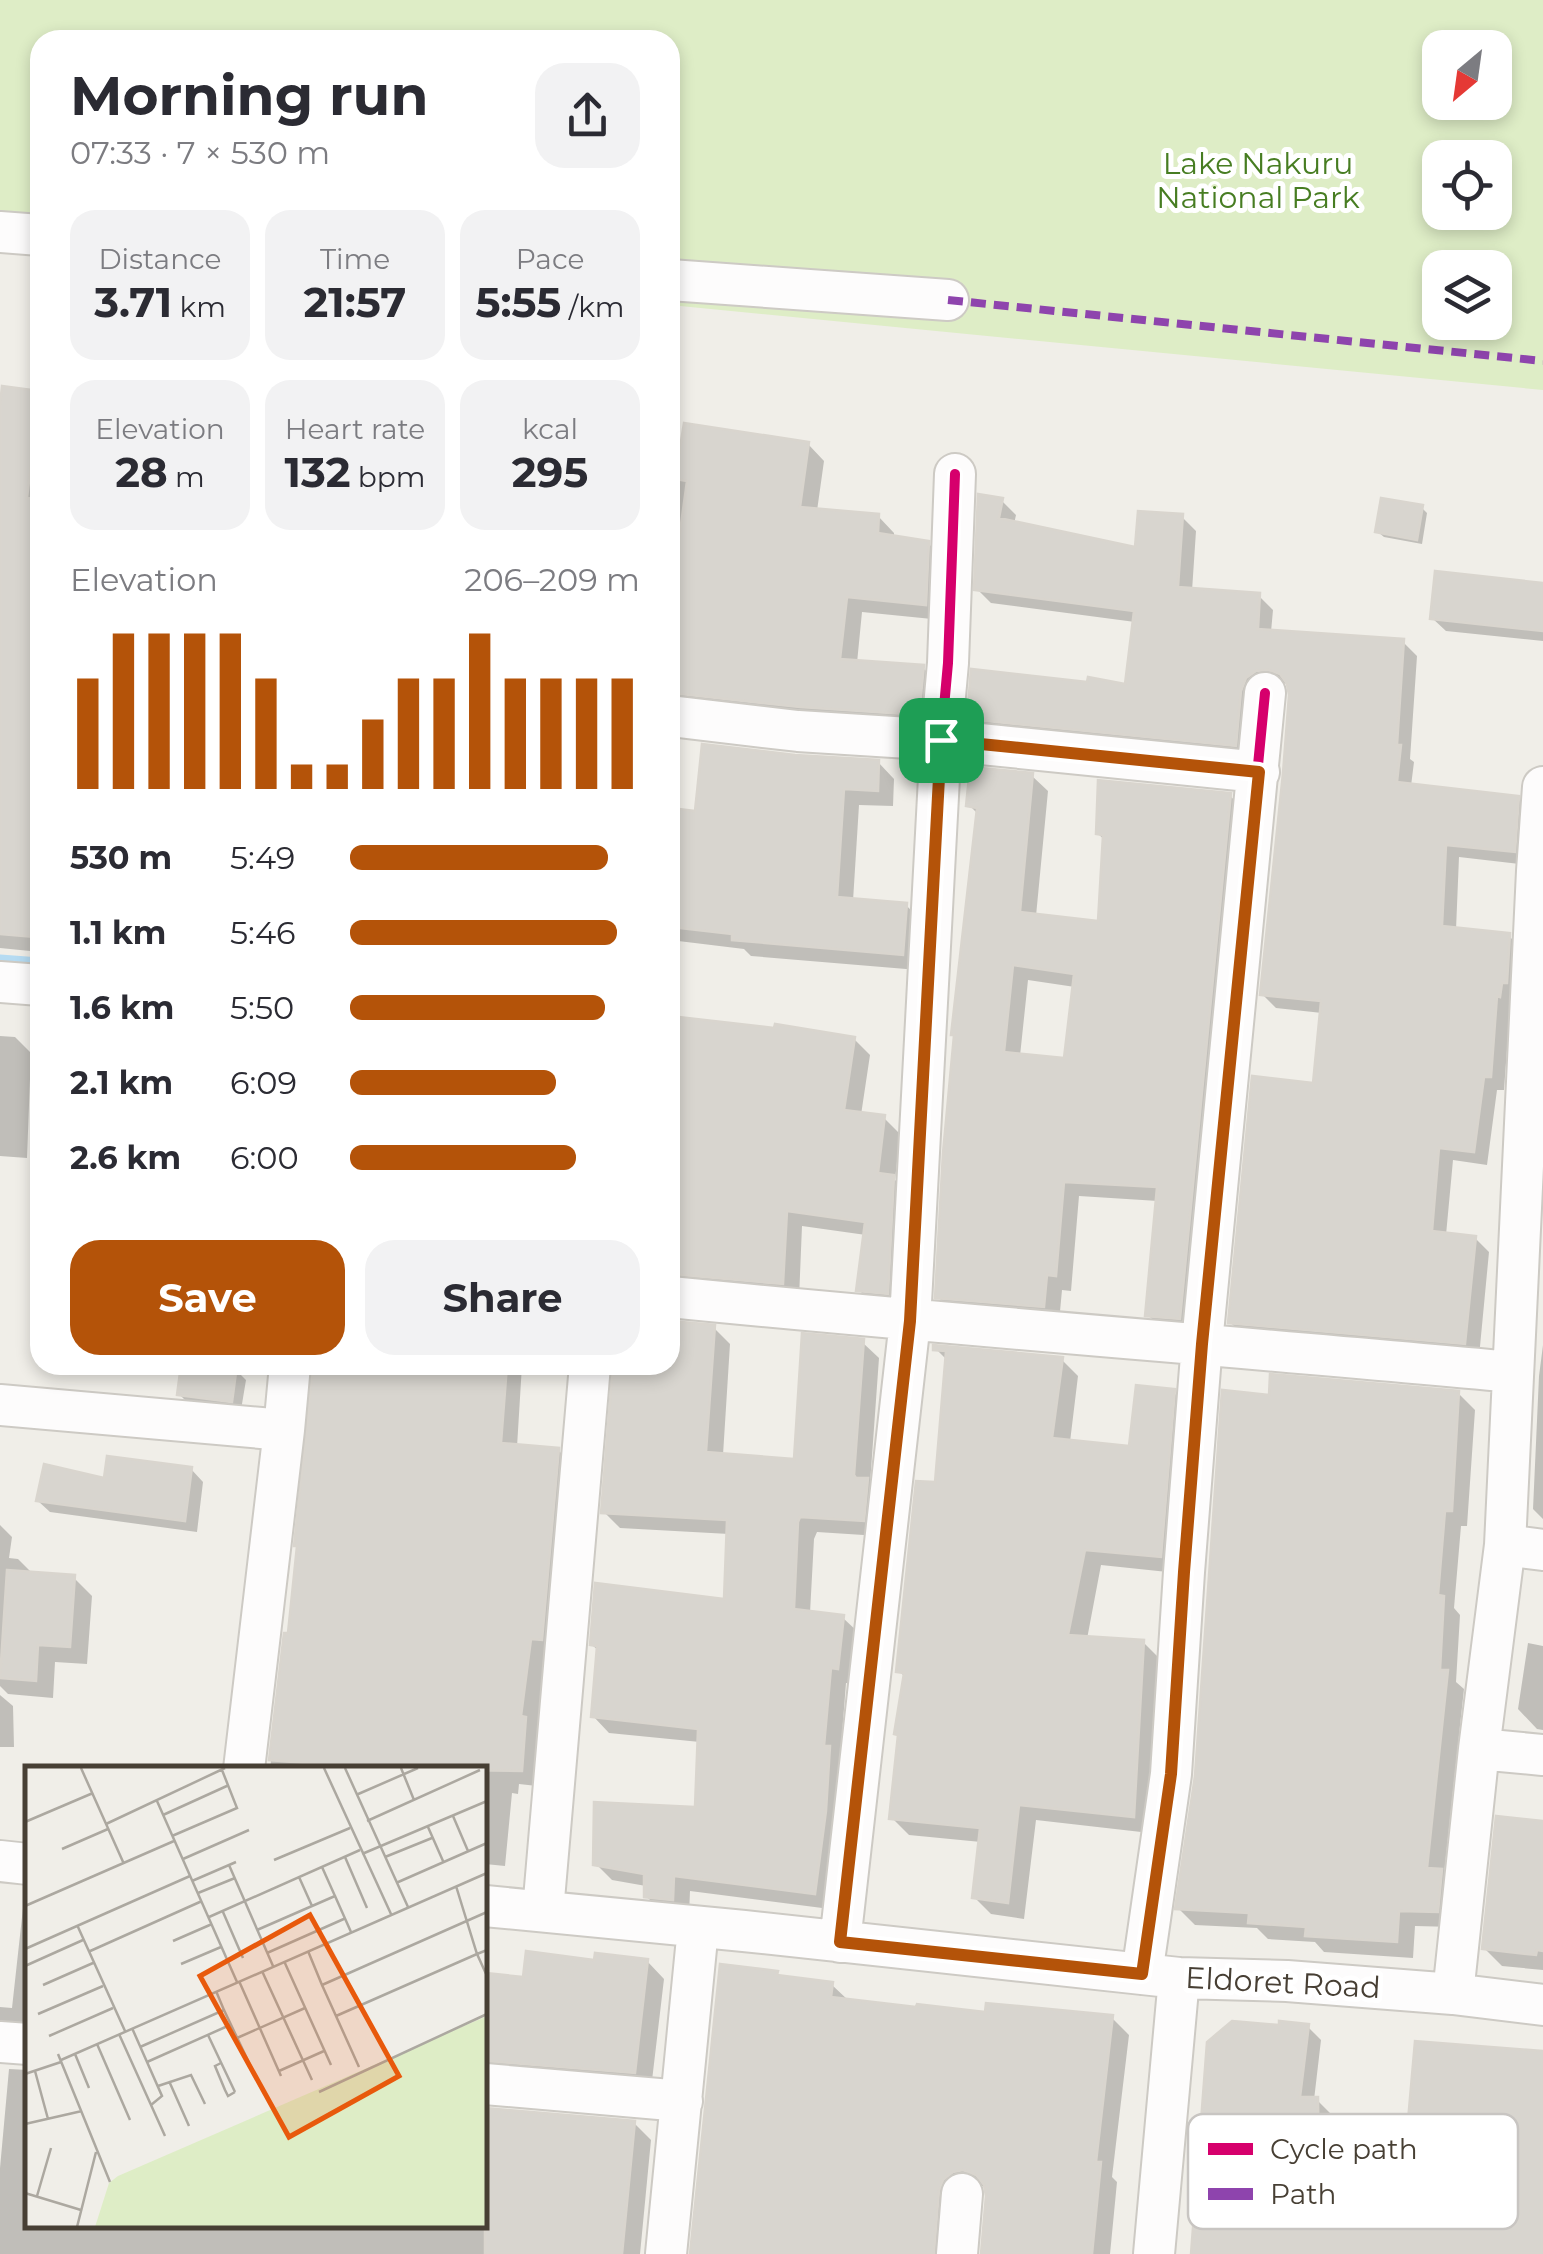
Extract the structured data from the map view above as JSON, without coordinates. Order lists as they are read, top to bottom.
{
  "streets": {
    "street": ["Eldoret Road"]
  },
  "parks": ["Lake Nakuru National Park"],
  "legend": ["Cycle path", "Path"],
  "north": "bottom left",
  "page": {
    "heading": ["Morning run", "07:33 · 7 × 530 m"],
    "stats": [
      ["Distance", "3.71 km"],
      ["Time", "21:57"],
      ["Pace", "5:55 /km"],
      ["Elevation", "28 m"],
      ["Heart rate", "132 bpm"],
      ["kcal", "295"]
    ],
    "chart": ["Elevation", "206–209 m"],
    "list": [
      {
        "name": "530 m",
        "note": "5:49"
      },
      {
        "name": "1.1 km",
        "note": "5:46"
      },
      {
        "name": "1.6 km",
        "note": "5:50"
      },
      {
        "name": "2.1 km",
        "note": "6:09"
      },
      {
        "name": "2.6 km",
        "note": "6:00"
      }
    ],
    "buttons": ["Save", "Share"]
  }
}
